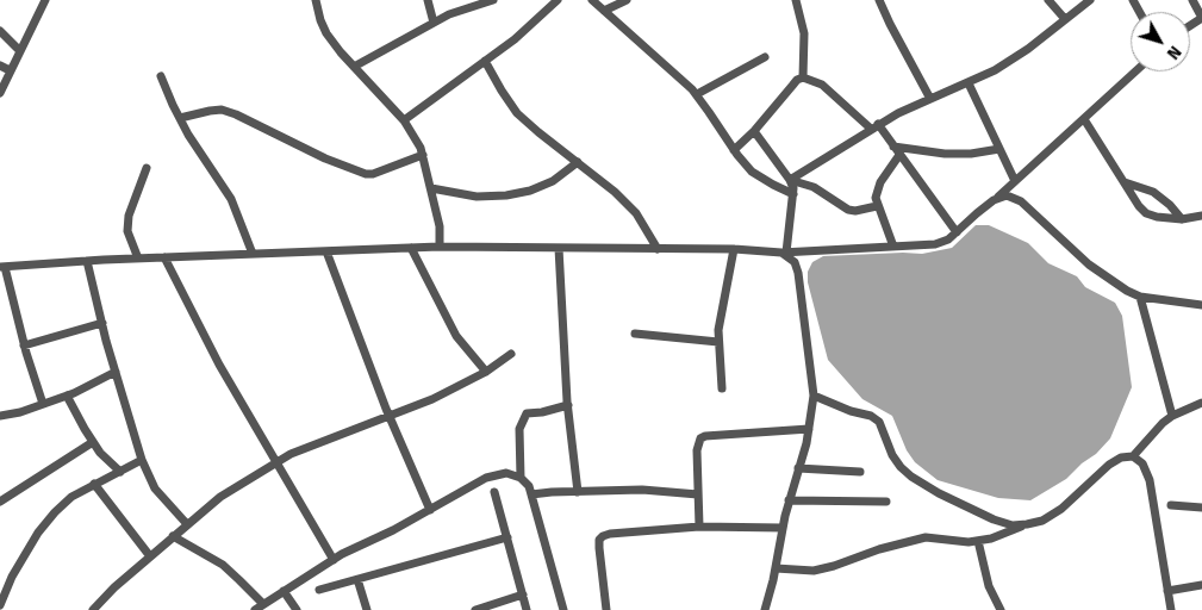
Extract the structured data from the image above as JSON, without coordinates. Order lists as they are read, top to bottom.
{
  "north": "bottom right"
}
